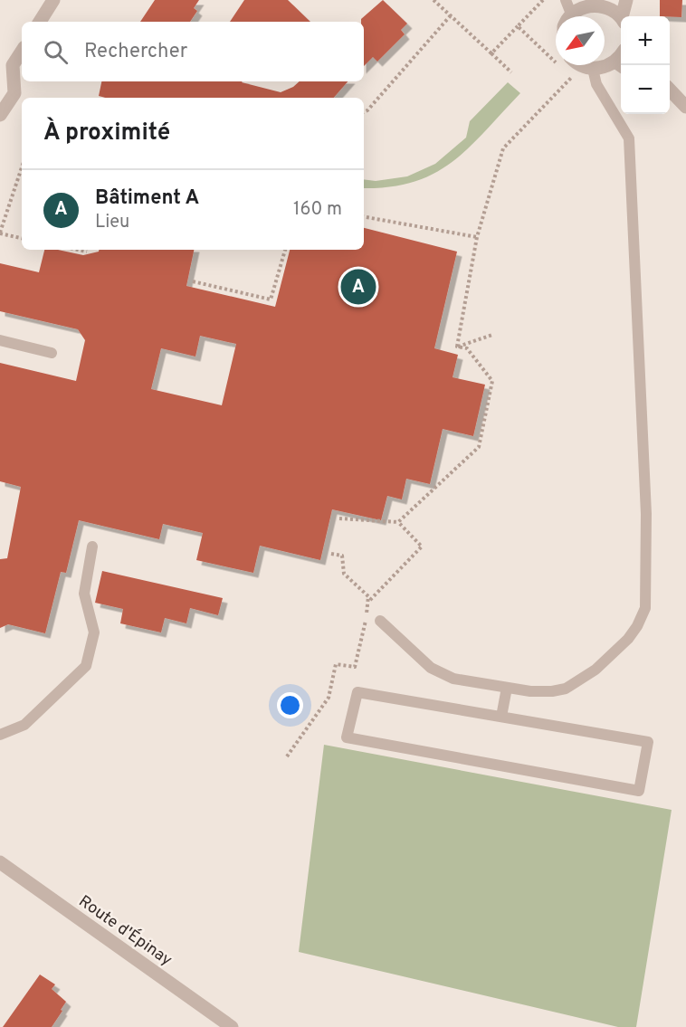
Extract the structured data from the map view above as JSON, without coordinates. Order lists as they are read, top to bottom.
{
  "streets": {
    "street": ["Route d'Épinay"]
  },
  "north": "bottom left",
  "page": {
    "map_buttons": ["+", "−"],
    "search": "Rechercher",
    "heading": "À proximité",
    "list": [
      {
        "mark": "A",
        "name": "Bâtiment A",
        "note": "Lieu",
        "value": "160 m"
      }
    ],
    "pins": "A"
  }
}
